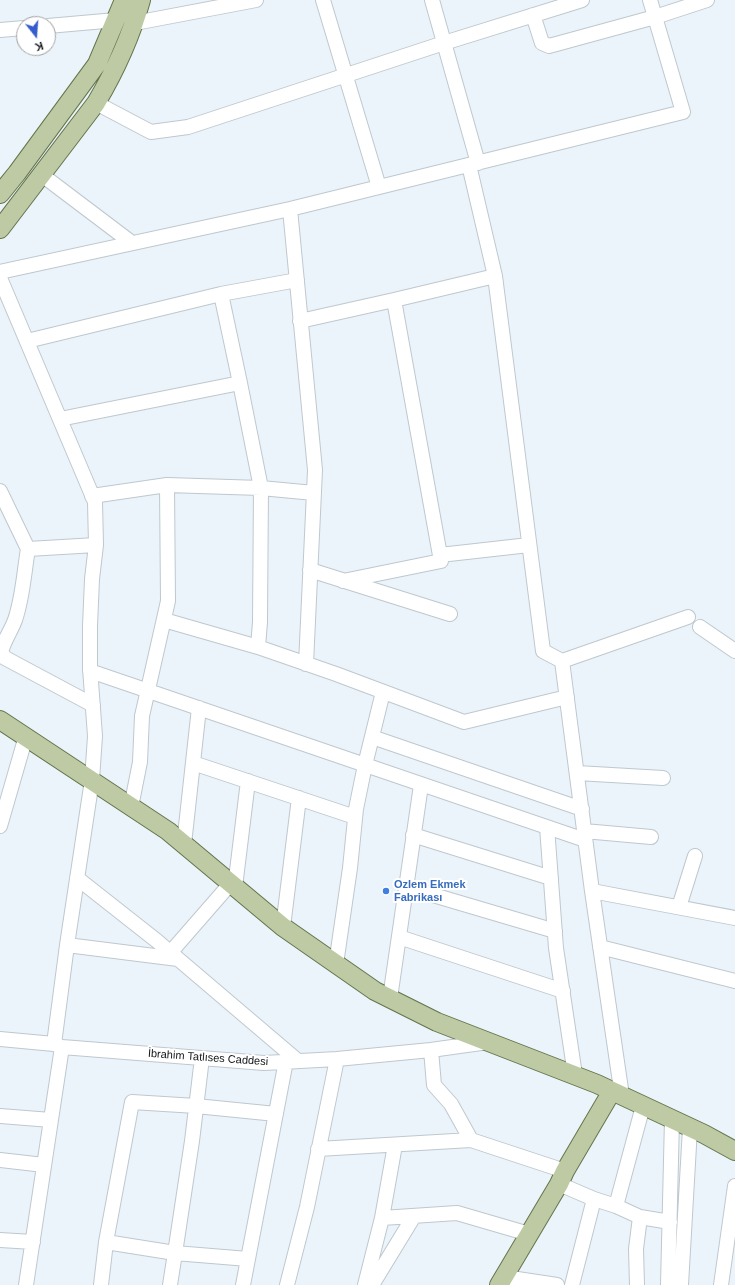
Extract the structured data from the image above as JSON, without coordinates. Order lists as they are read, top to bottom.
{
  "streets": {
    "street": ["İbrahim Tatlıses Caddesi"]
  },
  "places": ["Ozlem Ekmek Fabrikası"],
  "north": "bottom"
}
